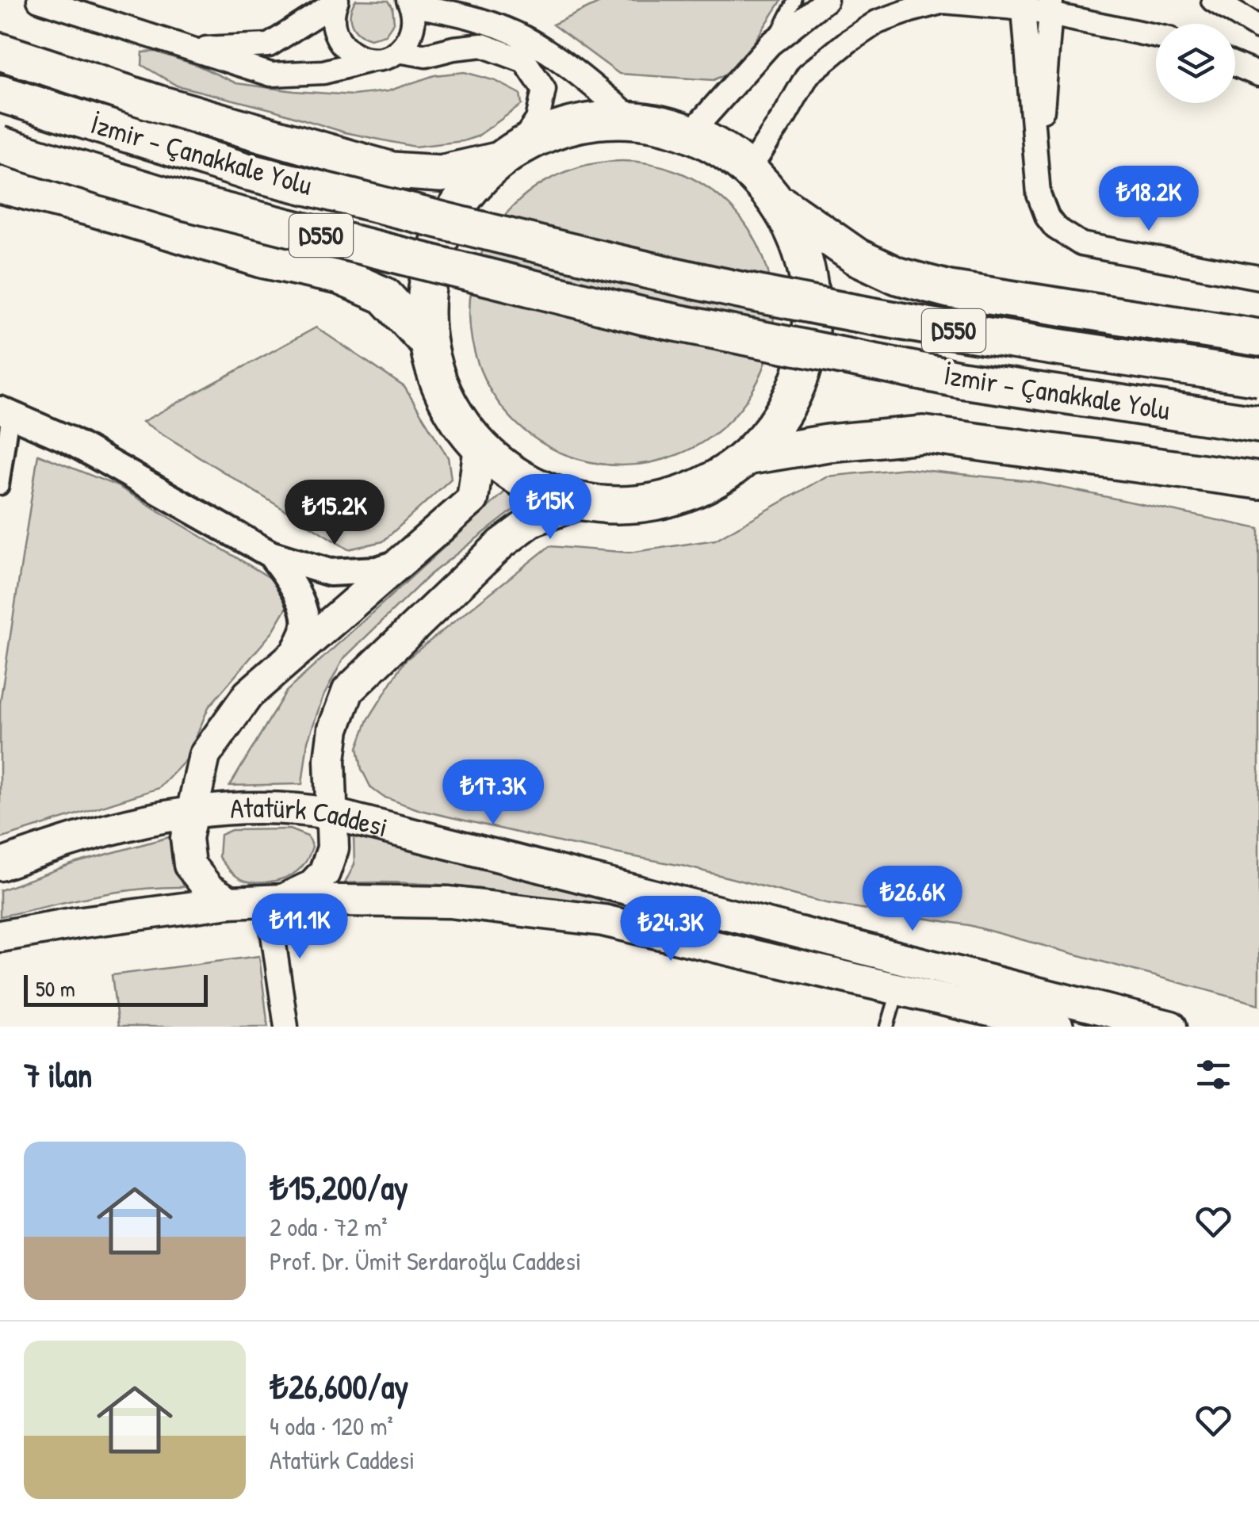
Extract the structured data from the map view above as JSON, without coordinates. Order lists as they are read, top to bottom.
{
  "streets": {
    "highway": ["İzmir - Çanakkale Yolu", "D550"],
    "main road": ["Atatürk Caddesi"]
  },
  "scale_bar": "50 m",
  "page": {
    "price": [
      "₺18.2K",
      "₺15K",
      "₺15.2K",
      "₺17.3K",
      "₺26.6K",
      "₺11.1K",
      "₺24.3K"
    ],
    "scale": "50 m",
    "heading": "7 ilan",
    "list": [
      {
        "name": "₺15,200/ay",
        "note": "2 oda · 72 m² · Prof. Dr. Ümit Serdaroğlu Caddesi"
      },
      {
        "name": "₺26,600/ay",
        "note": "4 oda · 120 m² · Atatürk Caddesi"
      }
    ]
  }
}
